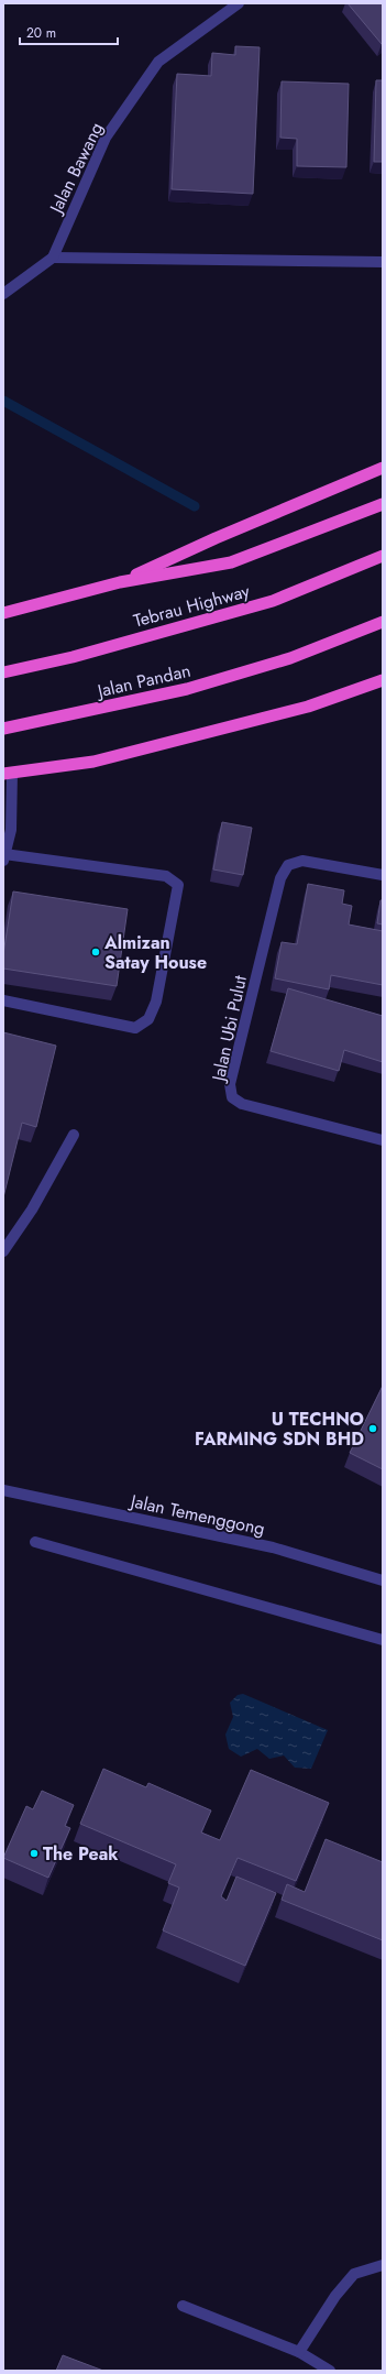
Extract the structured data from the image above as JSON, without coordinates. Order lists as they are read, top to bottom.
{
  "streets": {
    "highway": ["Tebrau Highway", "Jalan Pandan"],
    "street": ["Jalan Bawang", "Jalan Ubi Pulut", "Jalan Temenggong"]
  },
  "places": ["Almizan Satay House", "U TECHNO FARMING SDN BHD", "The Peak"],
  "scale_bar": "20 m"
}
